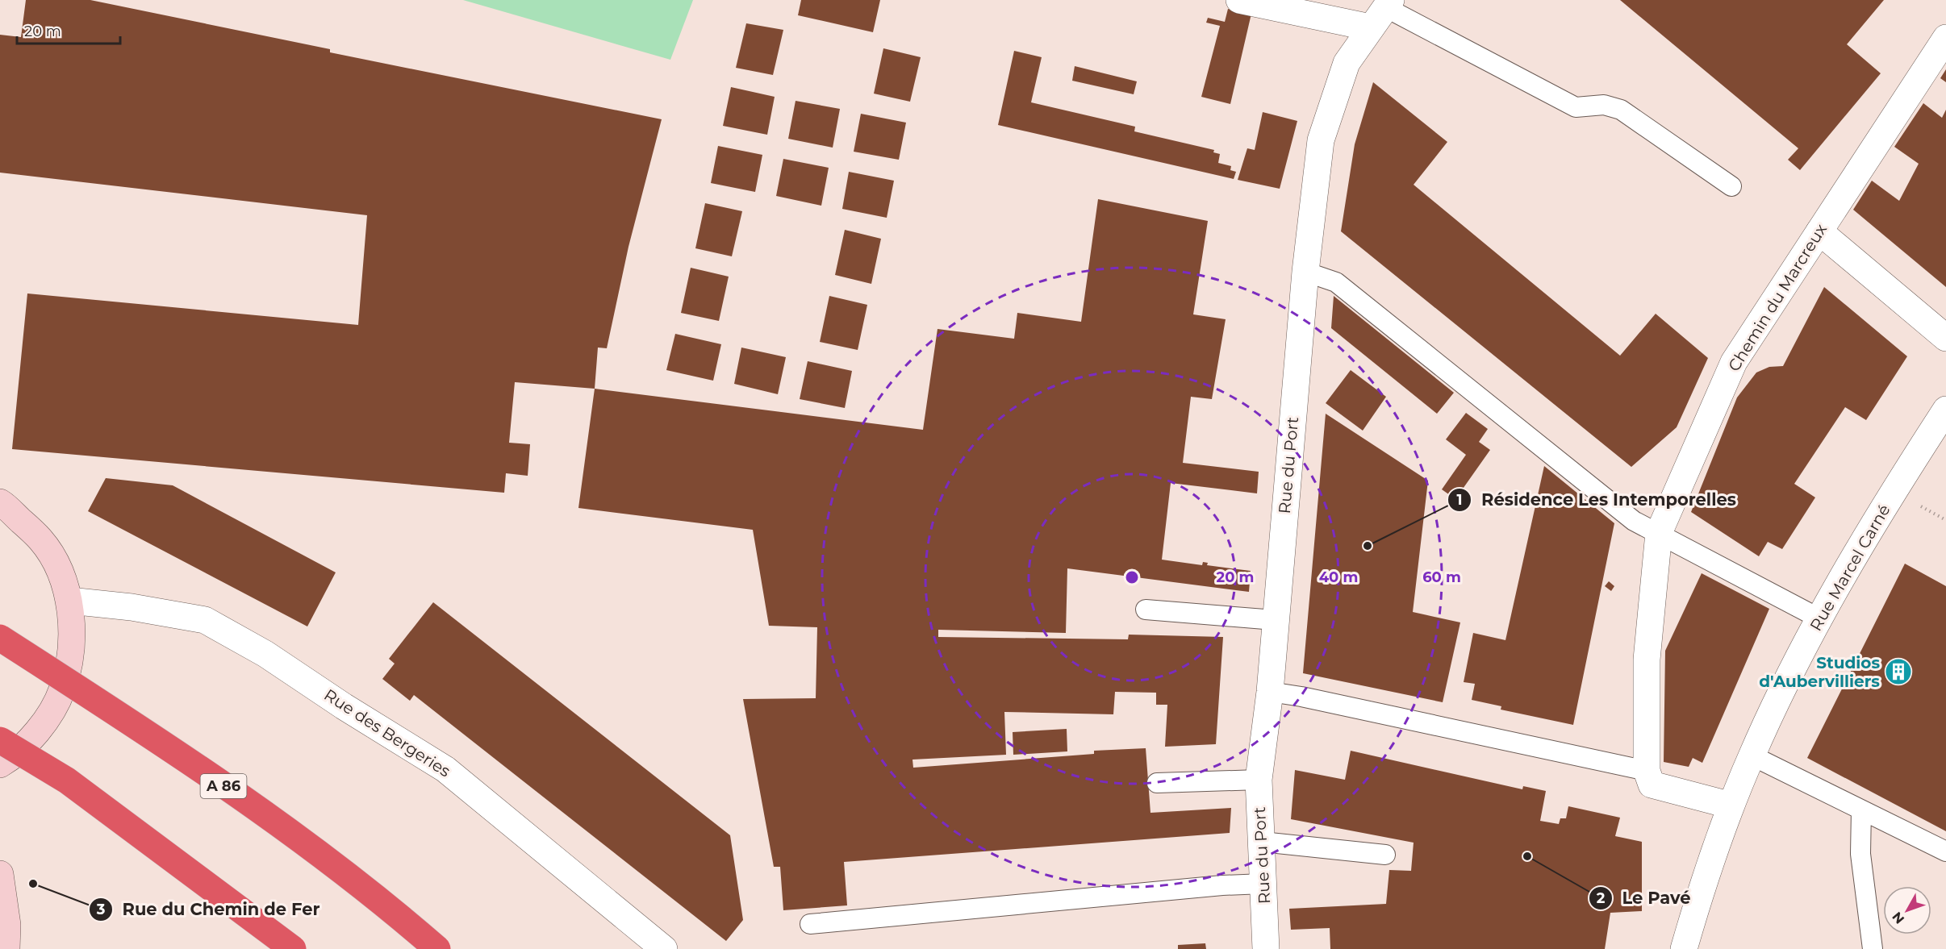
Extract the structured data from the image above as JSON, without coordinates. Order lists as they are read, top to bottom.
{
  "streets": {
    "highway": ["A 86"],
    "street": [
      "Chemin du Marcreux",
      "Rue du Port",
      "Rue Marcel Carné",
      "Rue des Bergeries"
    ]
  },
  "places": {
    "other": ["Résidence Les Intemporelles", "Le Pavé", "Rue du Chemin de Fer"],
    "building": ["Studios d'Aubervilliers"]
  },
  "scale_bar": "20 m",
  "north": "bottom left",
  "rings": ["20 m", "40 m", "60 m"]
}
